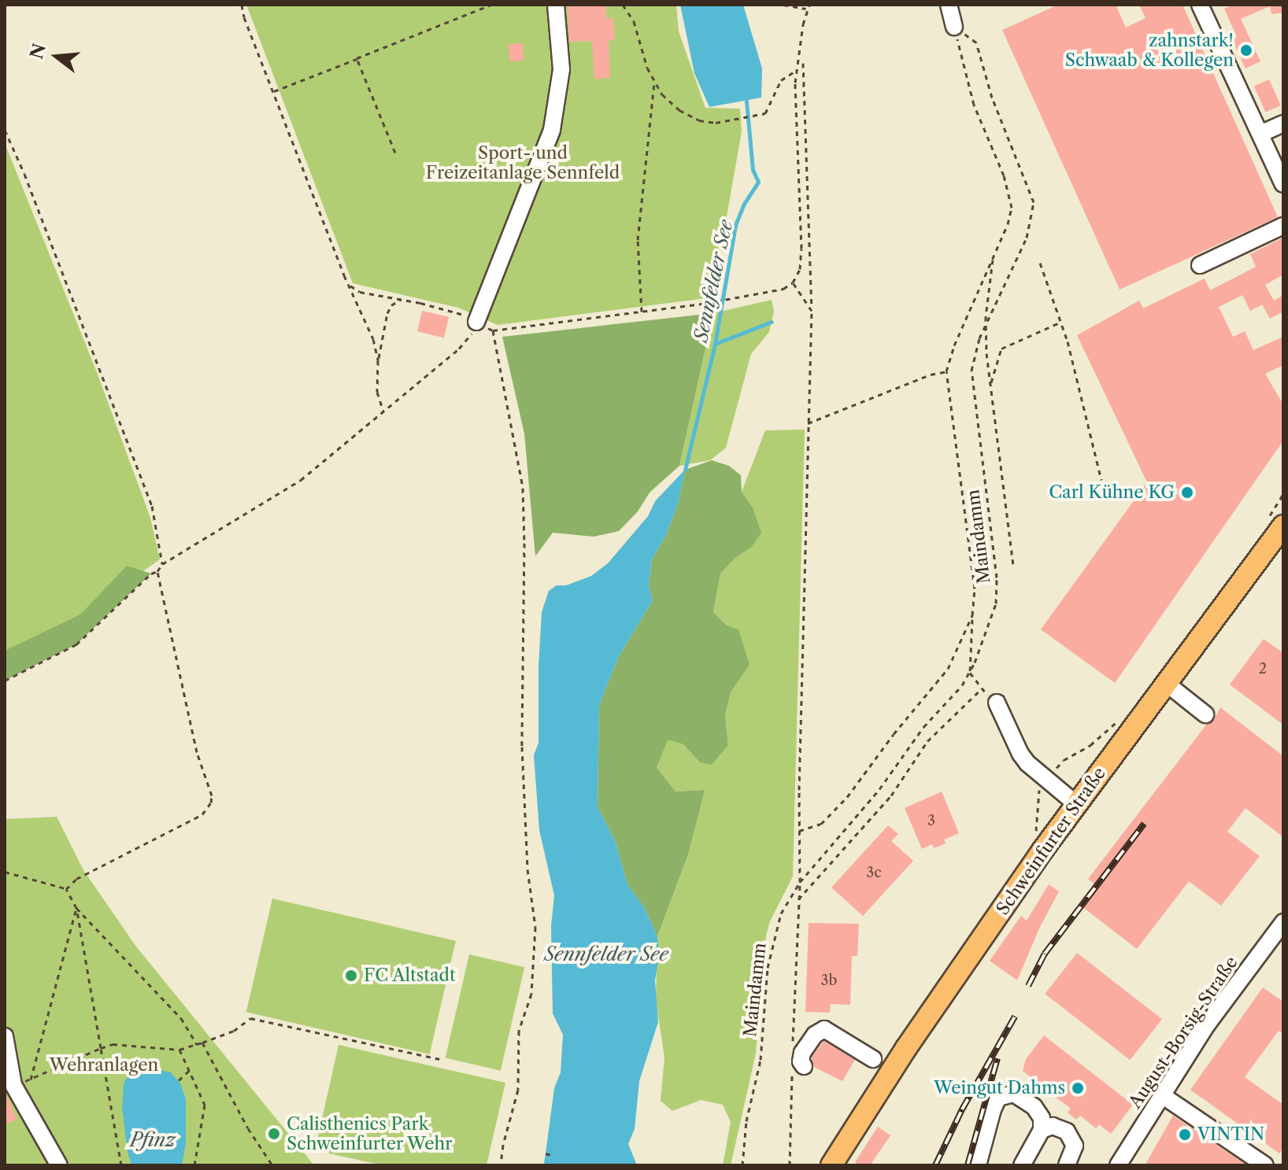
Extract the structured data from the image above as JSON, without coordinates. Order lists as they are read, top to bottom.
{
  "streets": {
    "main road": ["Schweinfurter Straße"],
    "street": ["August-Borsig-Straße"],
    "path": ["Maindamm"]
  },
  "water": ["Sennfelder See", "Pfinz"],
  "parks": ["Sport- und Freizeitanlage Sennfeld", "Wehranlagen"],
  "places": [
    "zahnstark! Schwaab & Kollegen",
    "Carl Kühne KG",
    "FC Altstadt",
    "Weingut Dahms",
    "Calisthenics Park Schweinfurter Wehr",
    "VINTIN"
  ],
  "house_numbers": [
    "2",
    "3",
    "3c",
    "3b"
  ],
  "north": "left"
}
